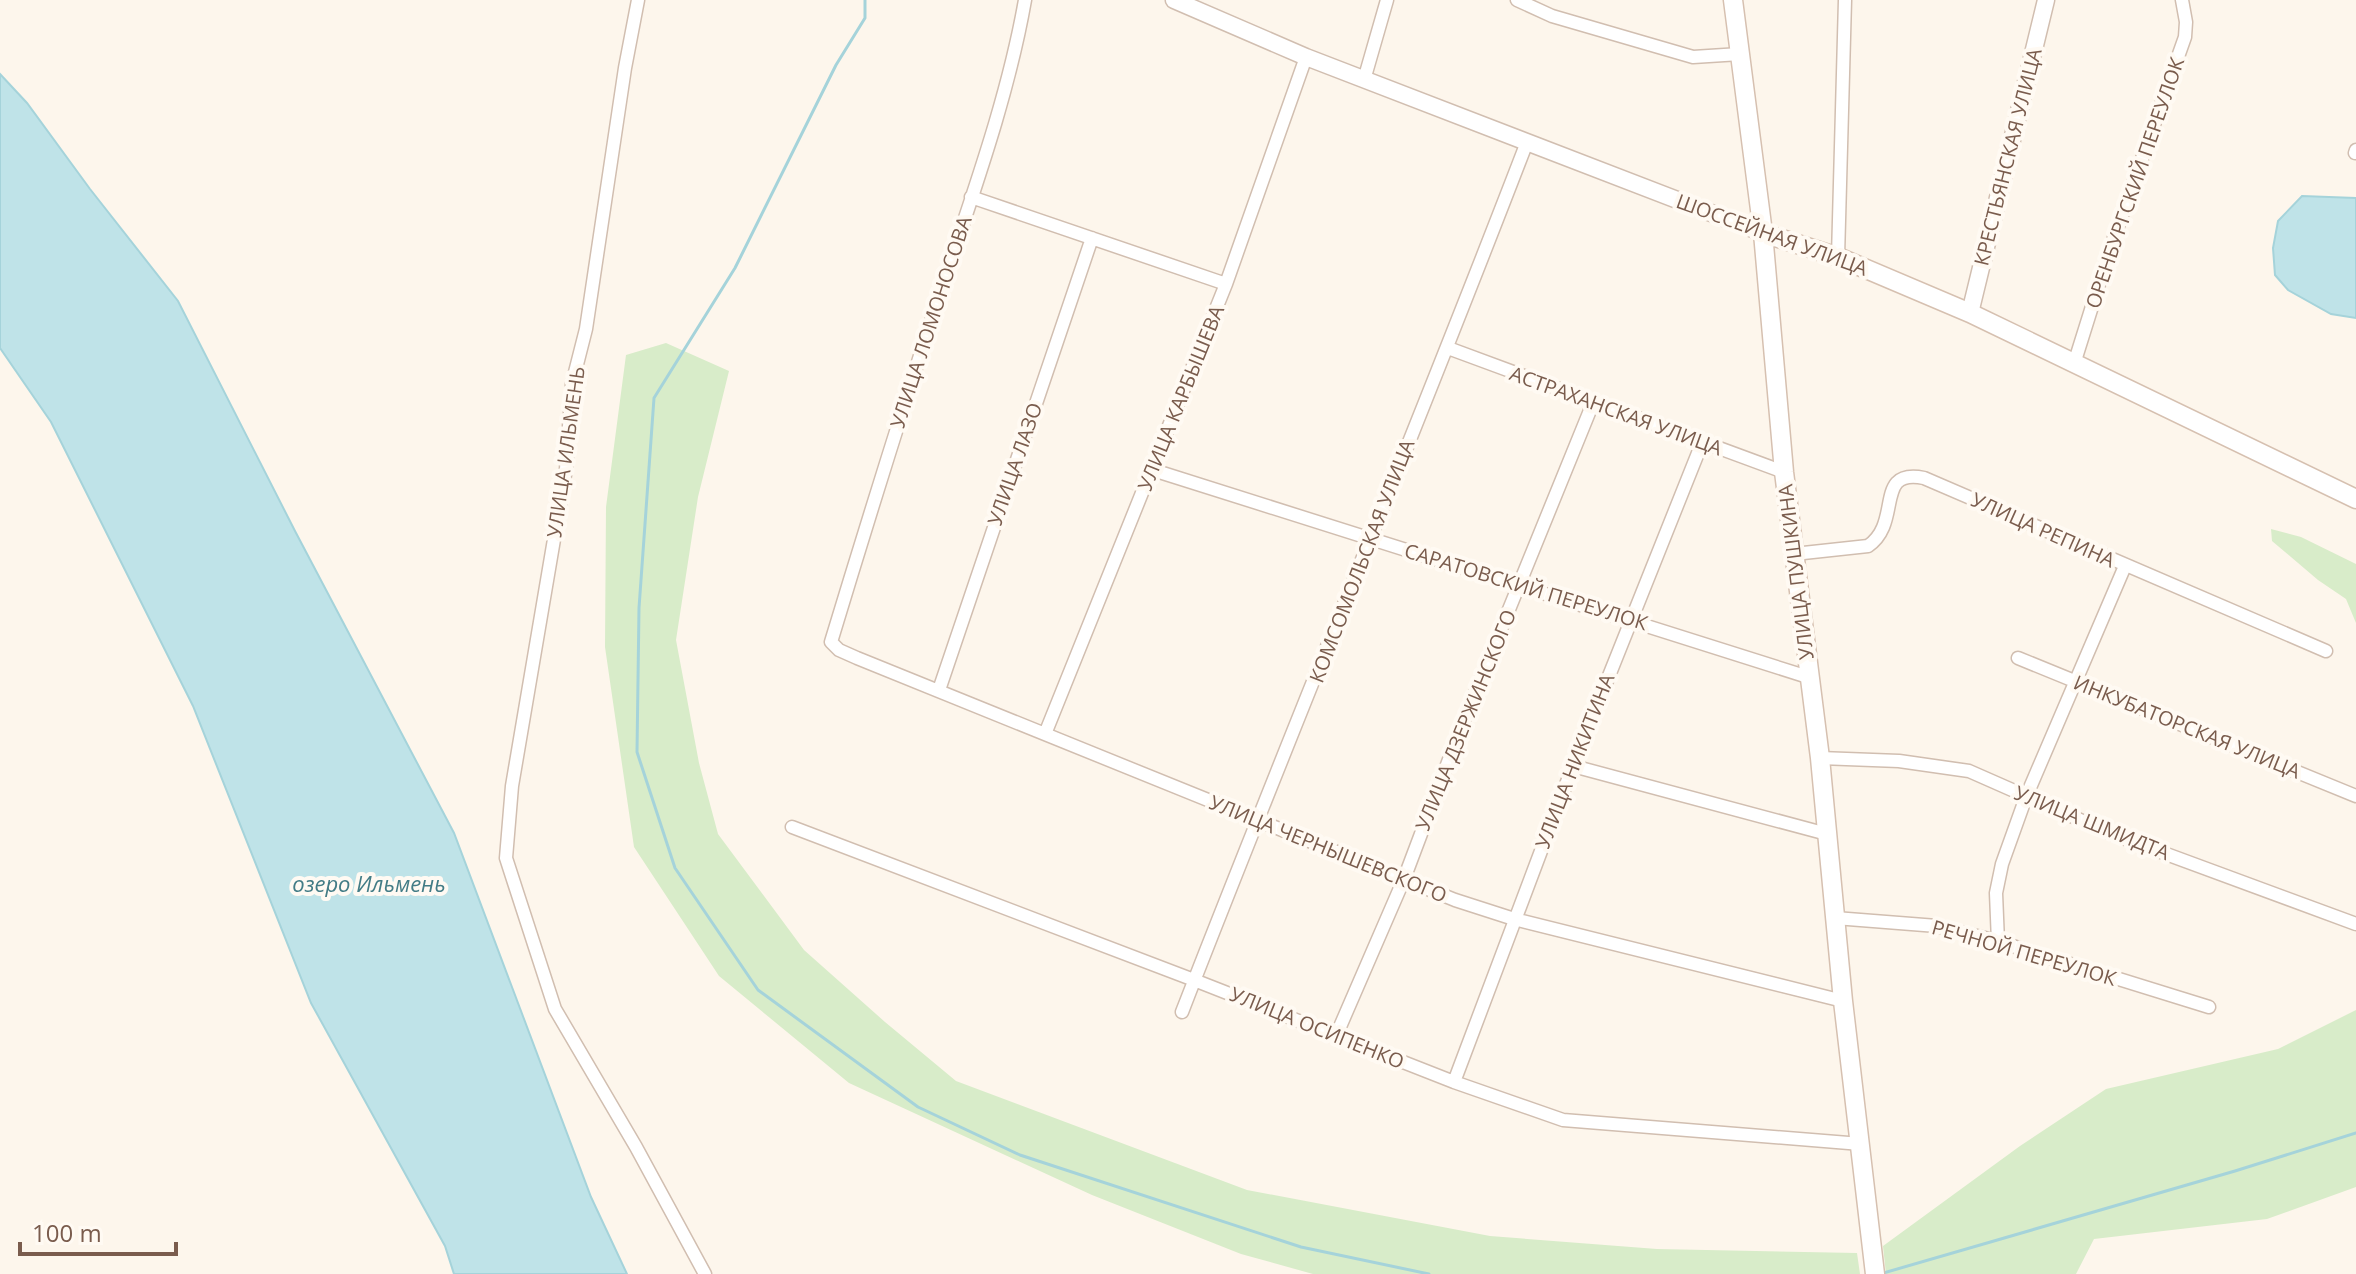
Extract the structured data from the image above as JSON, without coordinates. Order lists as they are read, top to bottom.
{
  "streets": {
    "main road": ["ШОССЕЙНАЯ УЛИЦА", "УЛИЦА ПУШКИНА"],
    "street": [
      "КРЕСТЬЯНСКАЯ УЛИЦА",
      "ОРЕНБУРГСКИЙ ПЕРЕУЛОК",
      "УЛИЦА ЛОМОНОСОВА",
      "УЛИЦА КАРБЫШЕВА",
      "АСТРАХАНСКАЯ УЛИЦА",
      "УЛИЦА ИЛЬМЕНЬ",
      "УЛИЦА ЛАЗО",
      "УЛИЦА РЕПИНА",
      "КОМСОМОЛЬСКАЯ УЛИЦА",
      "САРАТОВСКИЙ ПЕРЕУЛОК",
      "УЛИЦА ДЗЕРЖИНСКОГО",
      "ИНКУБАТОРСКАЯ УЛИЦА",
      "УЛИЦА НИКИТИНА",
      "УЛИЦА ШМИДТА",
      "УЛИЦА ЧЕРНЫШЕВСКОГО",
      "РЕЧНОЙ ПЕРЕУЛОК",
      "УЛИЦА ОСИПЕНКО"
    ]
  },
  "crossings": [
    ["КРЕСТЬЯНСКАЯ УЛИЦА", "ШОССЕЙНАЯ УЛИЦА"],
    ["ОРЕНБУРГСКИЙ ПЕРЕУЛОК", "ШОССЕЙНАЯ УЛИЦА"],
    ["ШОССЕЙНАЯ УЛИЦА", "УЛИЦА КАРБЫШЕВА"],
    ["ШОССЕЙНАЯ УЛИЦА", "КОМСОМОЛЬСКАЯ УЛИЦА"],
    ["ШОССЕЙНАЯ УЛИЦА", "УЛИЦА ПУШКИНА"],
    ["УЛИЦА ЛОМОНОСОВА", "УЛИЦА ЧЕРНЫШЕВСКОГО"],
    ["УЛИЦА КАРБЫШЕВА", "САРАТОВСКИЙ ПЕРЕУЛОК"],
    ["УЛИЦА КАРБЫШЕВА", "УЛИЦА ЧЕРНЫШЕВСКОГО"],
    ["АСТРАХАНСКАЯ УЛИЦА", "КОМСОМОЛЬСКАЯ УЛИЦА"],
    ["АСТРАХАНСКАЯ УЛИЦА", "УЛИЦА ПУШКИНА"],
    ["АСТРАХАНСКАЯ УЛИЦА", "УЛИЦА ДЗЕРЖИНСКОГО"],
    ["АСТРАХАНСКАЯ УЛИЦА", "УЛИЦА НИКИТИНА"],
    ["УЛИЦА ЛАЗО", "УЛИЦА ЧЕРНЫШЕВСКОГО"],
    ["УЛИЦА РЕПИНА", "УЛИЦА ПУШКИНА"],
    ["КОМСОМОЛЬСКАЯ УЛИЦА", "САРАТОВСКИЙ ПЕРЕУЛОК"],
    ["КОМСОМОЛЬСКАЯ УЛИЦА", "УЛИЦА ЧЕРНЫШЕВСКОГО"],
    ["КОМСОМОЛЬСКАЯ УЛИЦА", "УЛИЦА ОСИПЕНКО"],
    ["УЛИЦА ПУШКИНА", "САРАТОВСКИЙ ПЕРЕУЛОК"],
    ["УЛИЦА ПУШКИНА", "УЛИЦА ШМИДТА"],
    ["УЛИЦА ПУШКИНА", "УЛИЦА ЧЕРНЫШЕВСКОГО"],
    ["УЛИЦА ПУШКИНА", "РЕЧНОЙ ПЕРЕУЛОК"],
    ["УЛИЦА ПУШКИНА", "УЛИЦА ОСИПЕНКО"],
    ["САРАТОВСКИЙ ПЕРЕУЛОК", "УЛИЦА ДЗЕРЖИНСКОГО"],
    ["САРАТОВСКИЙ ПЕРЕУЛОК", "УЛИЦА НИКИТИНА"],
    ["УЛИЦА ДЗЕРЖИНСКОГО", "УЛИЦА ЧЕРНЫШЕВСКОГО"],
    ["УЛИЦА ДЗЕРЖИНСКОГО", "УЛИЦА ОСИПЕНКО"],
    ["УЛИЦА НИКИТИНА", "УЛИЦА ЧЕРНЫШЕВСКОГО"],
    ["УЛИЦА НИКИТИНА", "УЛИЦА ОСИПЕНКО"]
  ],
  "water": ["озеро Ильмень"],
  "scale_bar": "100 m"
}
